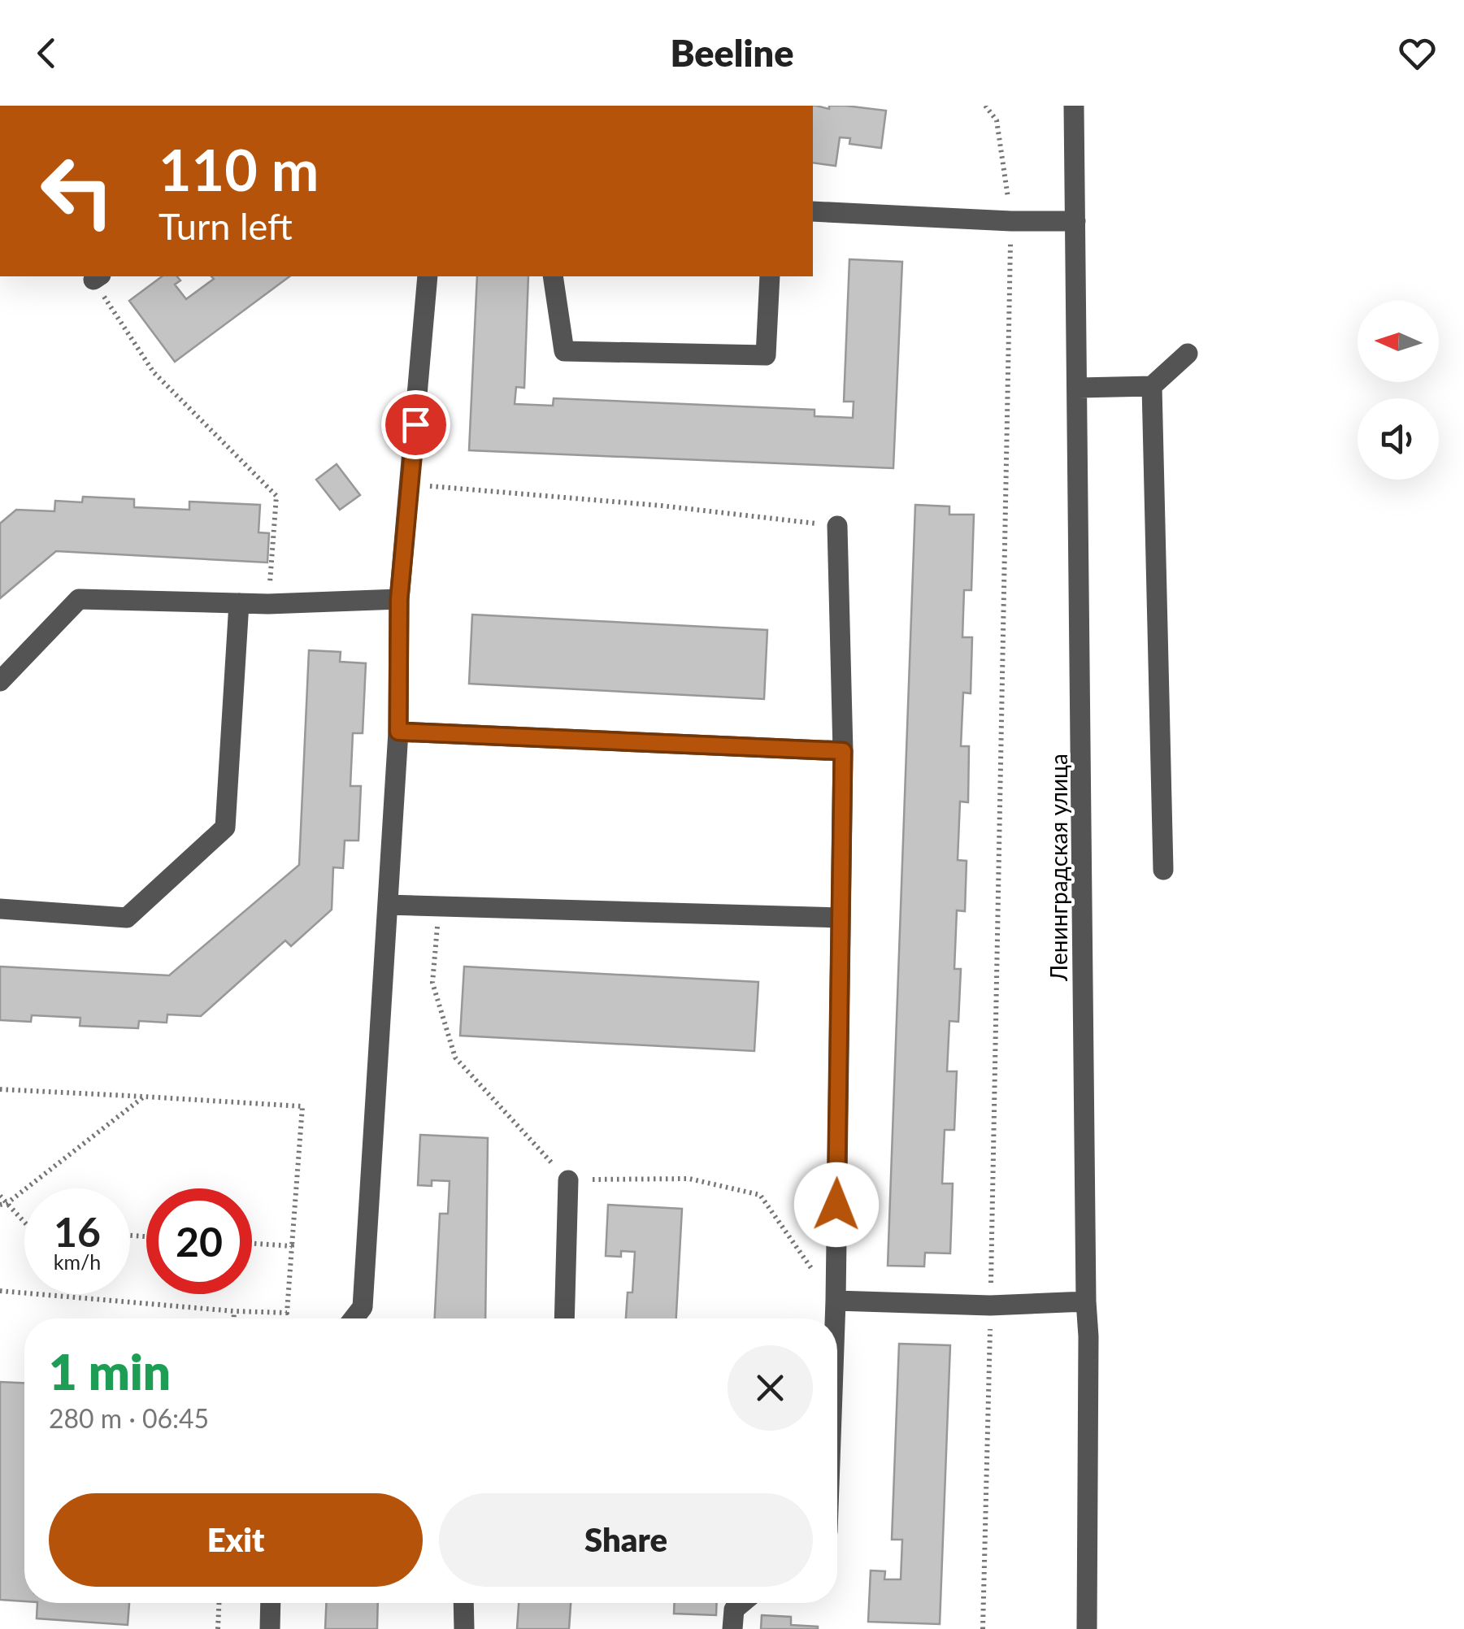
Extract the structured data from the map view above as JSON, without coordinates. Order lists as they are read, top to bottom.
{
  "streets": {
    "street": ["Ленинградская улица"]
  },
  "north": "left",
  "page": {
    "header": "Beeline",
    "turn": ["110 m", "Turn left"],
    "speed": "16 km/h",
    "limit": "20",
    "heading": ["1 min", "280 m · 06:45"],
    "buttons": ["Exit", "Share"]
  }
}
